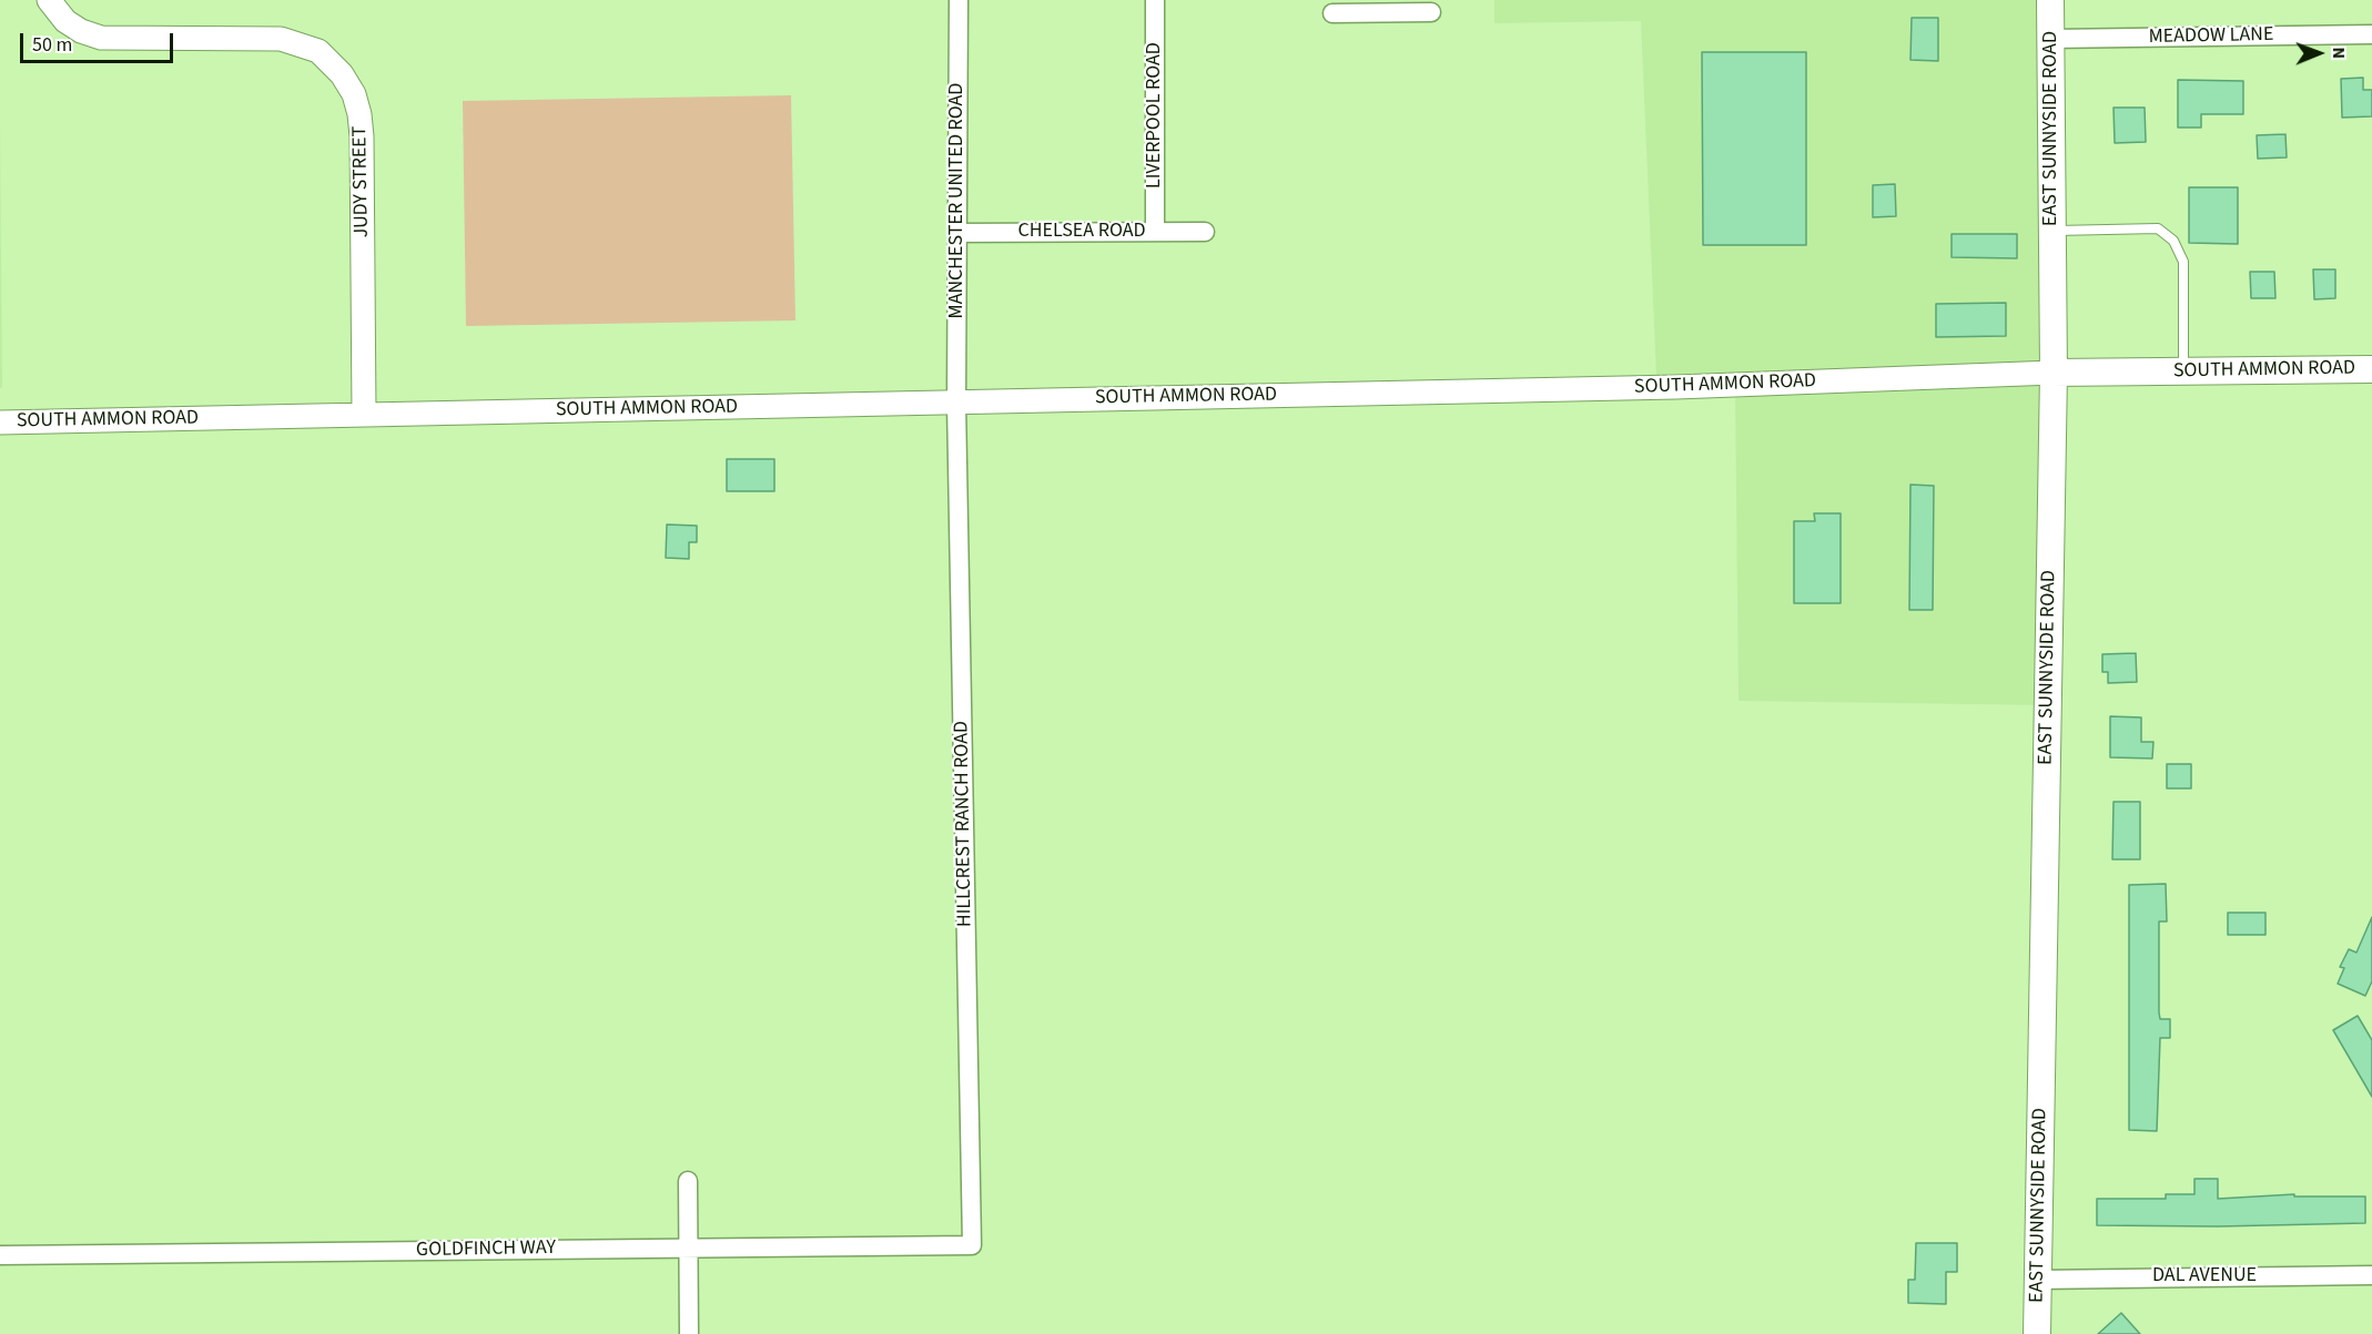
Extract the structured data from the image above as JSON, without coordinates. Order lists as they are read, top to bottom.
{
  "streets": {
    "main road": ["EAST SUNNYSIDE ROAD", "SOUTH AMMON ROAD"],
    "street": [
      "MEADOW LANE",
      "LIVERPOOL ROAD",
      "JUDY STREET",
      "MANCHESTER UNITED ROAD",
      "CHELSEA ROAD",
      "HILLCREST RANCH ROAD",
      "GOLDFINCH WAY",
      "DAL AVENUE"
    ]
  },
  "crossings": [
    ["MEADOW LANE", "EAST SUNNYSIDE ROAD"],
    ["LIVERPOOL ROAD", "CHELSEA ROAD"],
    ["EAST SUNNYSIDE ROAD", "SOUTH AMMON ROAD"],
    ["EAST SUNNYSIDE ROAD", "DAL AVENUE"],
    ["JUDY STREET", "SOUTH AMMON ROAD"],
    ["MANCHESTER UNITED ROAD", "CHELSEA ROAD"],
    ["MANCHESTER UNITED ROAD", "SOUTH AMMON ROAD"],
    ["MANCHESTER UNITED ROAD", "HILLCREST RANCH ROAD"],
    ["SOUTH AMMON ROAD", "HILLCREST RANCH ROAD"],
    ["HILLCREST RANCH ROAD", "GOLDFINCH WAY"]
  ],
  "scale_bar": "50 m",
  "north": "right"
}
